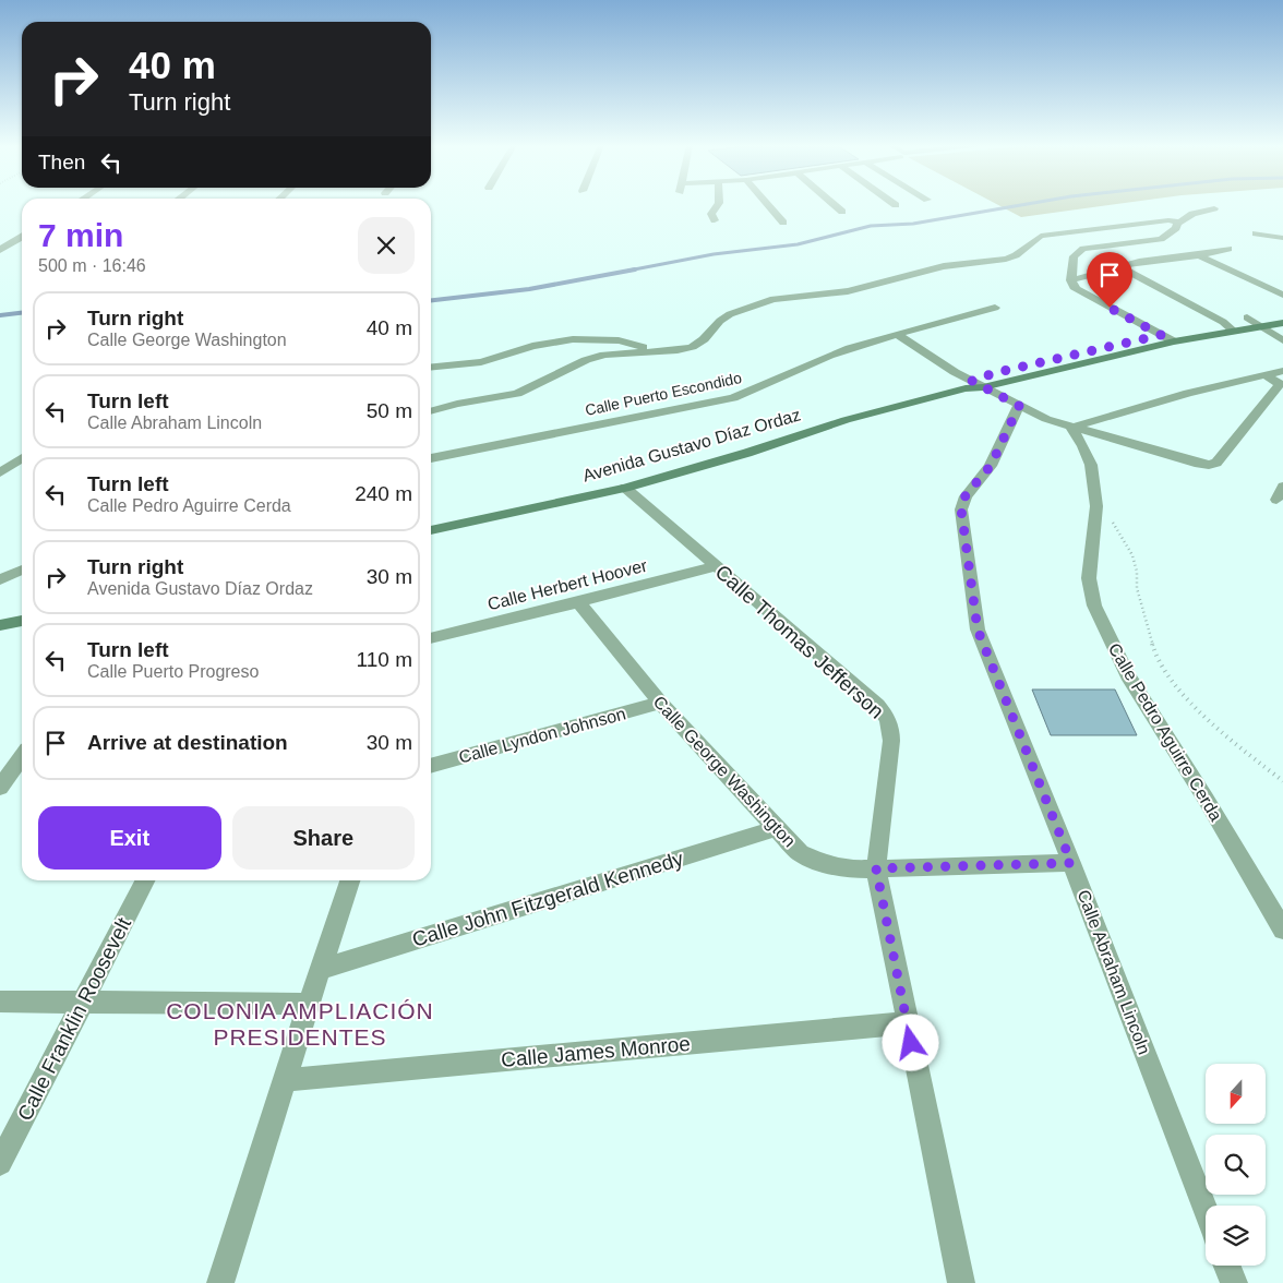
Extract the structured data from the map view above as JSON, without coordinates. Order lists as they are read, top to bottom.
{
  "streets": {
    "street": [
      "Calle Puerto Escondido",
      "Avenida Gustavo Díaz Ordaz",
      "Calle Herbert Hoover",
      "Calle Thomas Jefferson",
      "Calle Pedro Aguirre Cerda",
      "Calle Lyndon Johnson",
      "Calle George Washington",
      "Calle John Fitzgerald Kennedy",
      "Calle Abraham Lincoln",
      "Calle Franklin Roosevelt",
      "Calle James Monroe"
    ]
  },
  "crossings": [
    ["Avenida Gustavo Díaz Ordaz", "Calle Thomas Jefferson"],
    ["Calle Herbert Hoover", "Calle Thomas Jefferson"],
    ["Calle Herbert Hoover", "Calle George Washington"],
    ["Calle Thomas Jefferson", "Calle George Washington"],
    ["Calle Thomas Jefferson", "Calle James Monroe"],
    ["Calle Lyndon Johnson", "Calle George Washington"],
    ["Calle George Washington", "Calle John Fitzgerald Kennedy"],
    ["Calle George Washington", "Calle Abraham Lincoln"]
  ],
  "districts": ["COLONIA AMPLIACIÓN PRESIDENTES"],
  "north": "bottom",
  "page": {
    "turn": ["40 m", "Turn right"],
    "then": "Then",
    "heading": ["7 min", "500 m · 16:46"],
    "list": [
      {
        "name": "Turn right",
        "note": "Calle George Washington",
        "value": "40 m"
      },
      {
        "name": "Turn left",
        "note": "Calle Abraham Lincoln",
        "value": "50 m"
      },
      {
        "name": "Turn left",
        "note": "Calle Pedro Aguirre Cerda",
        "value": "240 m"
      },
      {
        "name": "Turn right",
        "note": "Avenida Gustavo Díaz Ordaz",
        "value": "30 m"
      },
      {
        "name": "Turn left",
        "note": "Calle Puerto Progreso",
        "value": "110 m"
      },
      {
        "name": "Arrive at destination",
        "value": "30 m"
      }
    ],
    "buttons": ["Exit", "Share"]
  }
}
